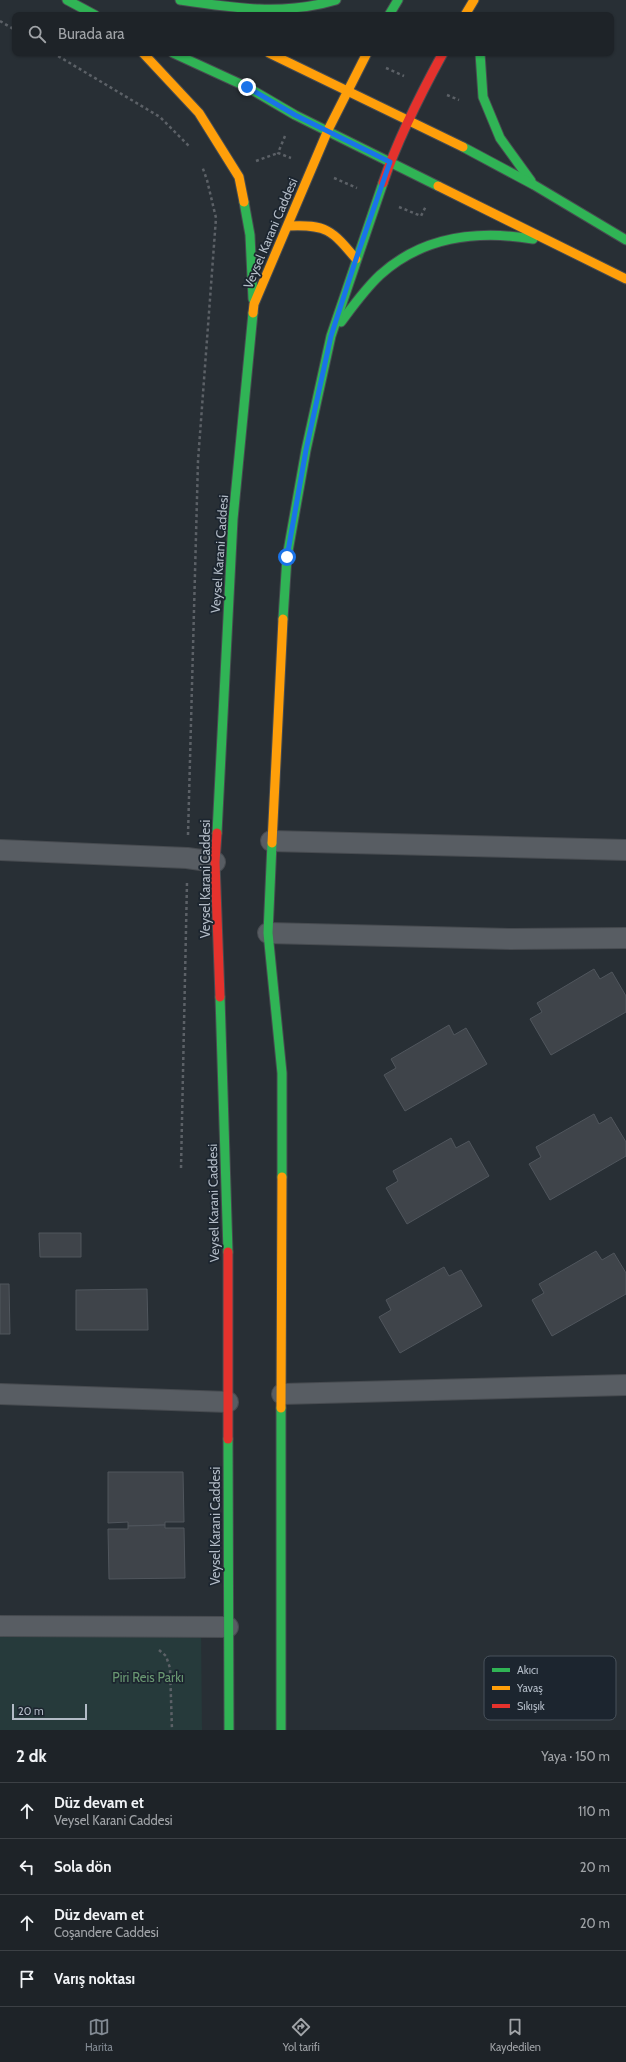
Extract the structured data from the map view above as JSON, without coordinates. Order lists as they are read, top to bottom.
{
  "streets": {
    "main road": ["Veysel Karani Caddesi"]
  },
  "parks": ["Piri Reis Parkı"],
  "legend": ["Akıcı", "Yavaş", "Sıkışık"],
  "scale_bar": "20 m",
  "page": {
    "search": "Burada ara",
    "scale": "20 m",
    "heading": ["2 dk", "Yaya · 150 m"],
    "list": [
      ["Düz devam et", "Veysel Karani Caddesi", "110 m"],
      ["Sola dön", "20 m"],
      ["Düz devam et", "Coşandere Caddesi", "20 m"],
      "Varış noktası"
    ],
    "nav": ["Harita", "Yol tarifi", "Kaydedilen"]
  }
}
